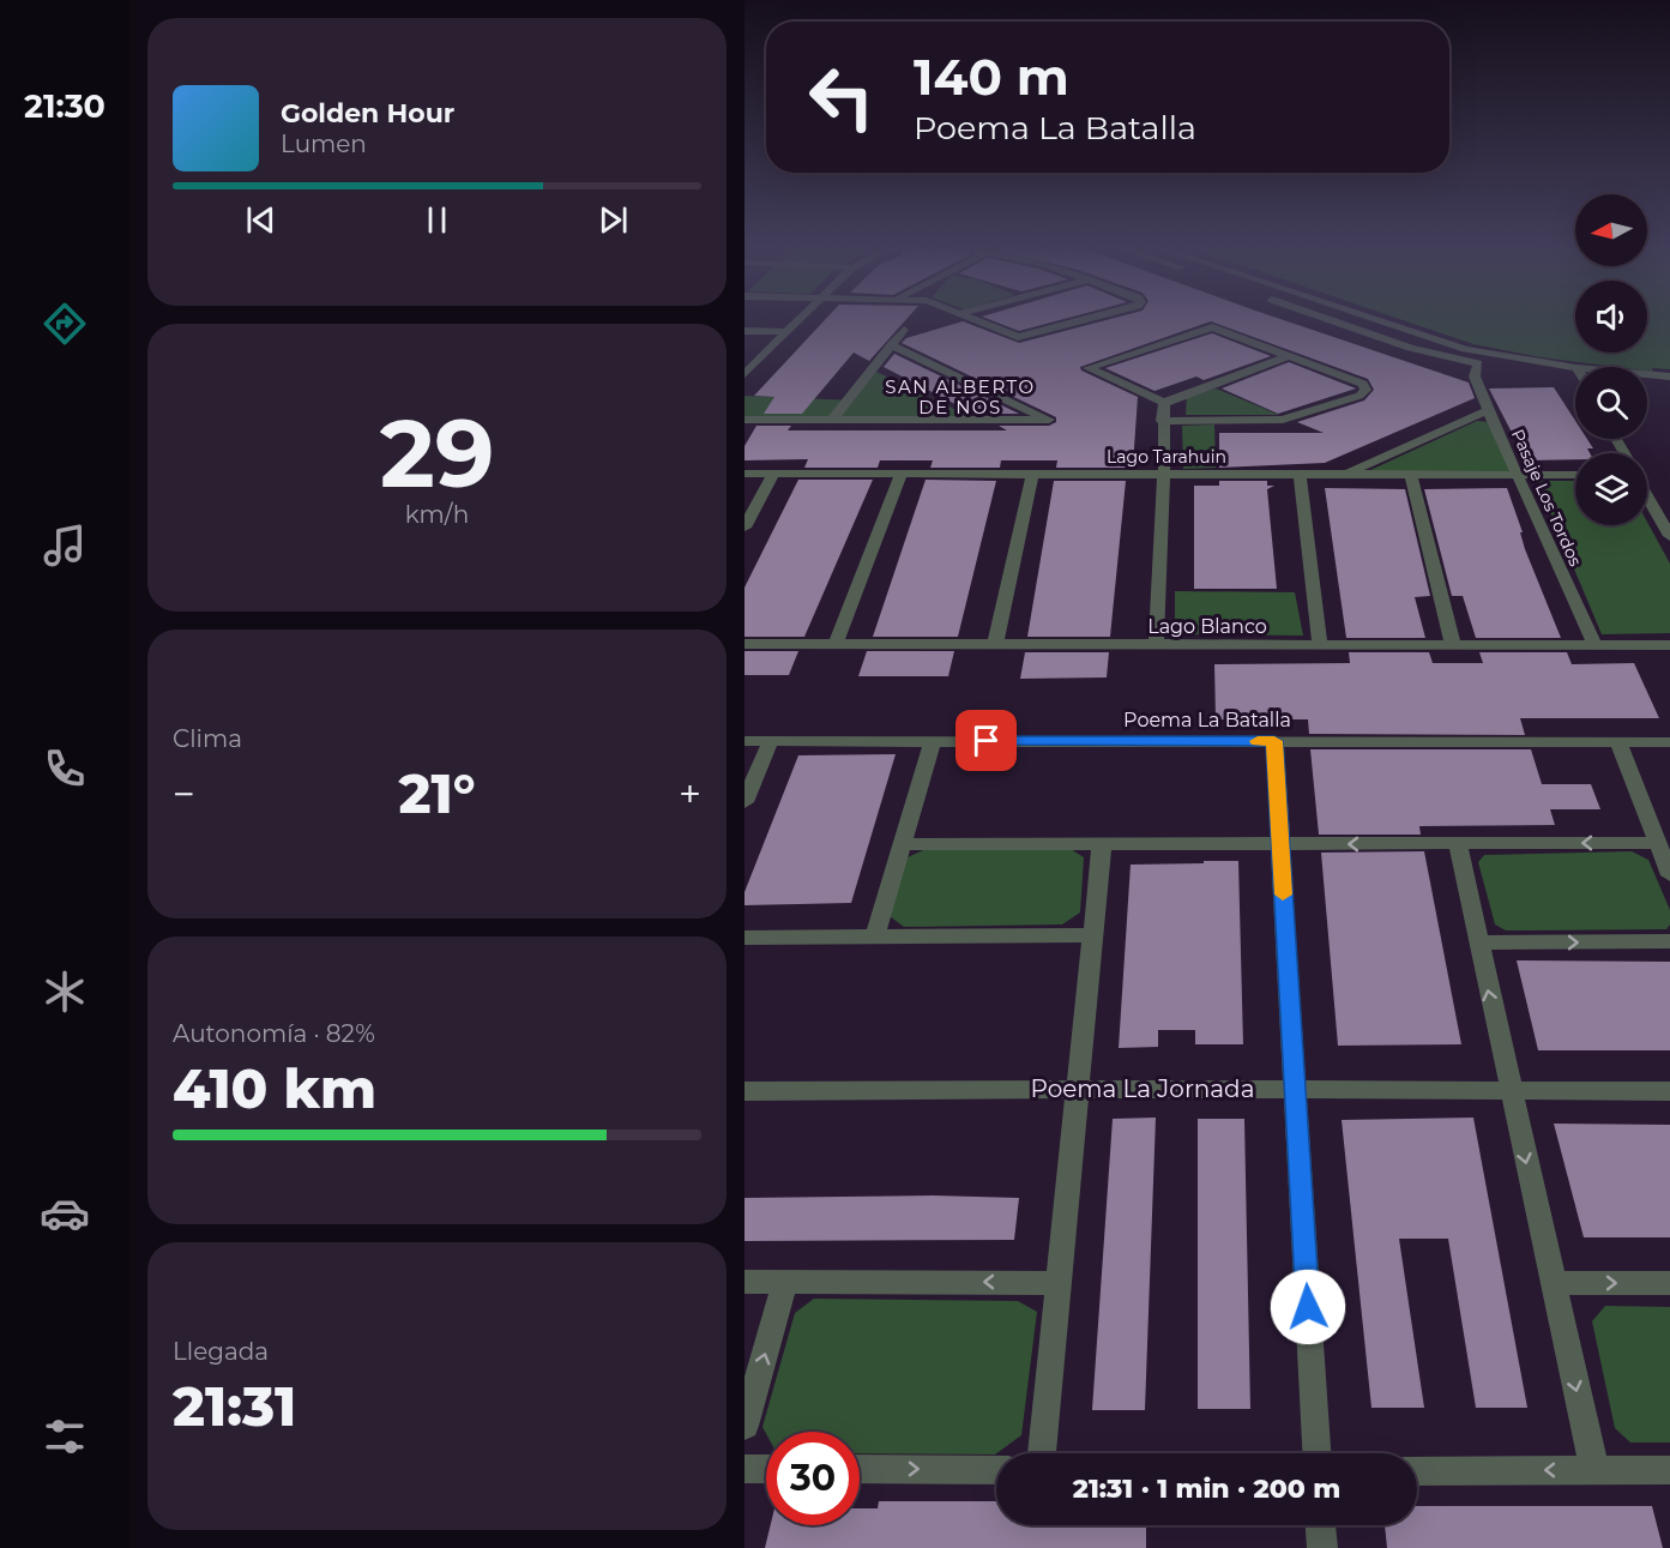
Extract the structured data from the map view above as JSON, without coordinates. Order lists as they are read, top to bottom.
{
  "streets": {
    "street": [
      "Lago Tarahuin",
      "Pasaje Los Tordos",
      "Lago Blanco",
      "Poema La Batalla",
      "Poema La Jornada"
    ]
  },
  "crossings": [
    ["Lago Tarahuin", "Pasaje Los Tordos"],
    ["Pasaje Los Tordos", "Lago Blanco"]
  ],
  "districts": ["SAN ALBERTO DE NOS"],
  "north": "left",
  "page": {
    "tabs": "21:30",
    "turn": ["140 m", "Poema La Batalla"],
    "song": ["Golden Hour", "Lumen"],
    "tile": [
      ["29", "km/h"],
      "Clima",
      ["Autonomía · 82%", "410 km"],
      ["Llegada", "21:31"]
    ],
    "heat": ["−", "21°", "+"],
    "limit": "30",
    "trip": "21:31 · 1 min · 200 m"
  }
}
